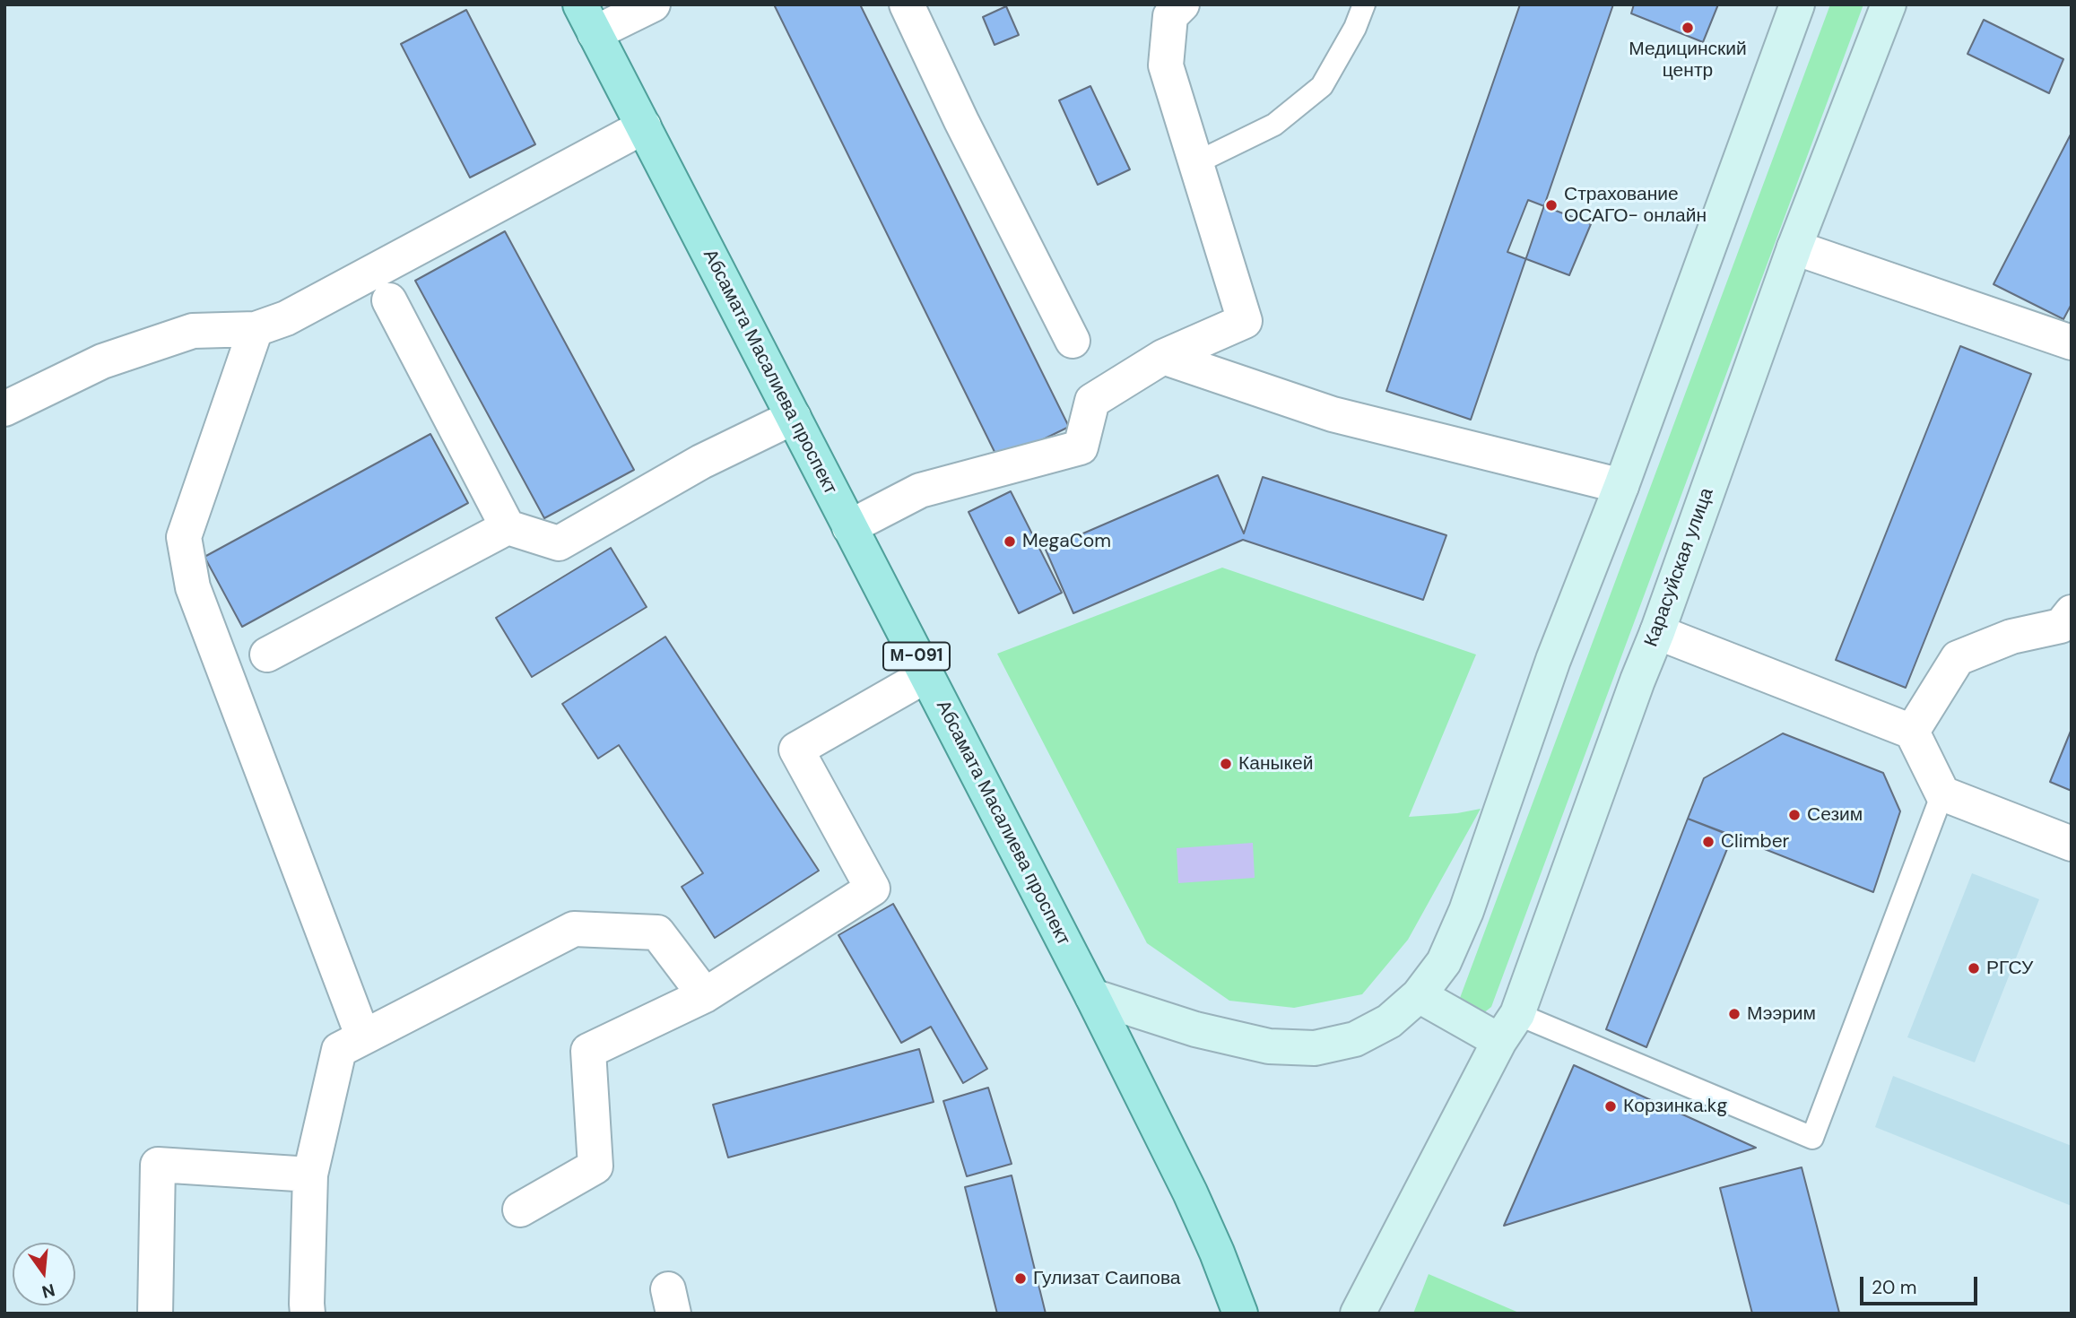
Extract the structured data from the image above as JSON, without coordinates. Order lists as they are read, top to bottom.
{
  "streets": {
    "main road": ["Абсамата Масалиева проспект", "Карасуйская улица", "М-091"]
  },
  "places": [
    "Медицинский центр",
    "Страхование ОСАГО- онлайн",
    "MegaCom",
    "Каныкей",
    "Сезим",
    "Climber",
    "РГСУ",
    "Мээрим",
    "Корзинка.kg",
    "Гулизат Саипова"
  ],
  "scale_bar": "20 m",
  "north": "bottom"
}
